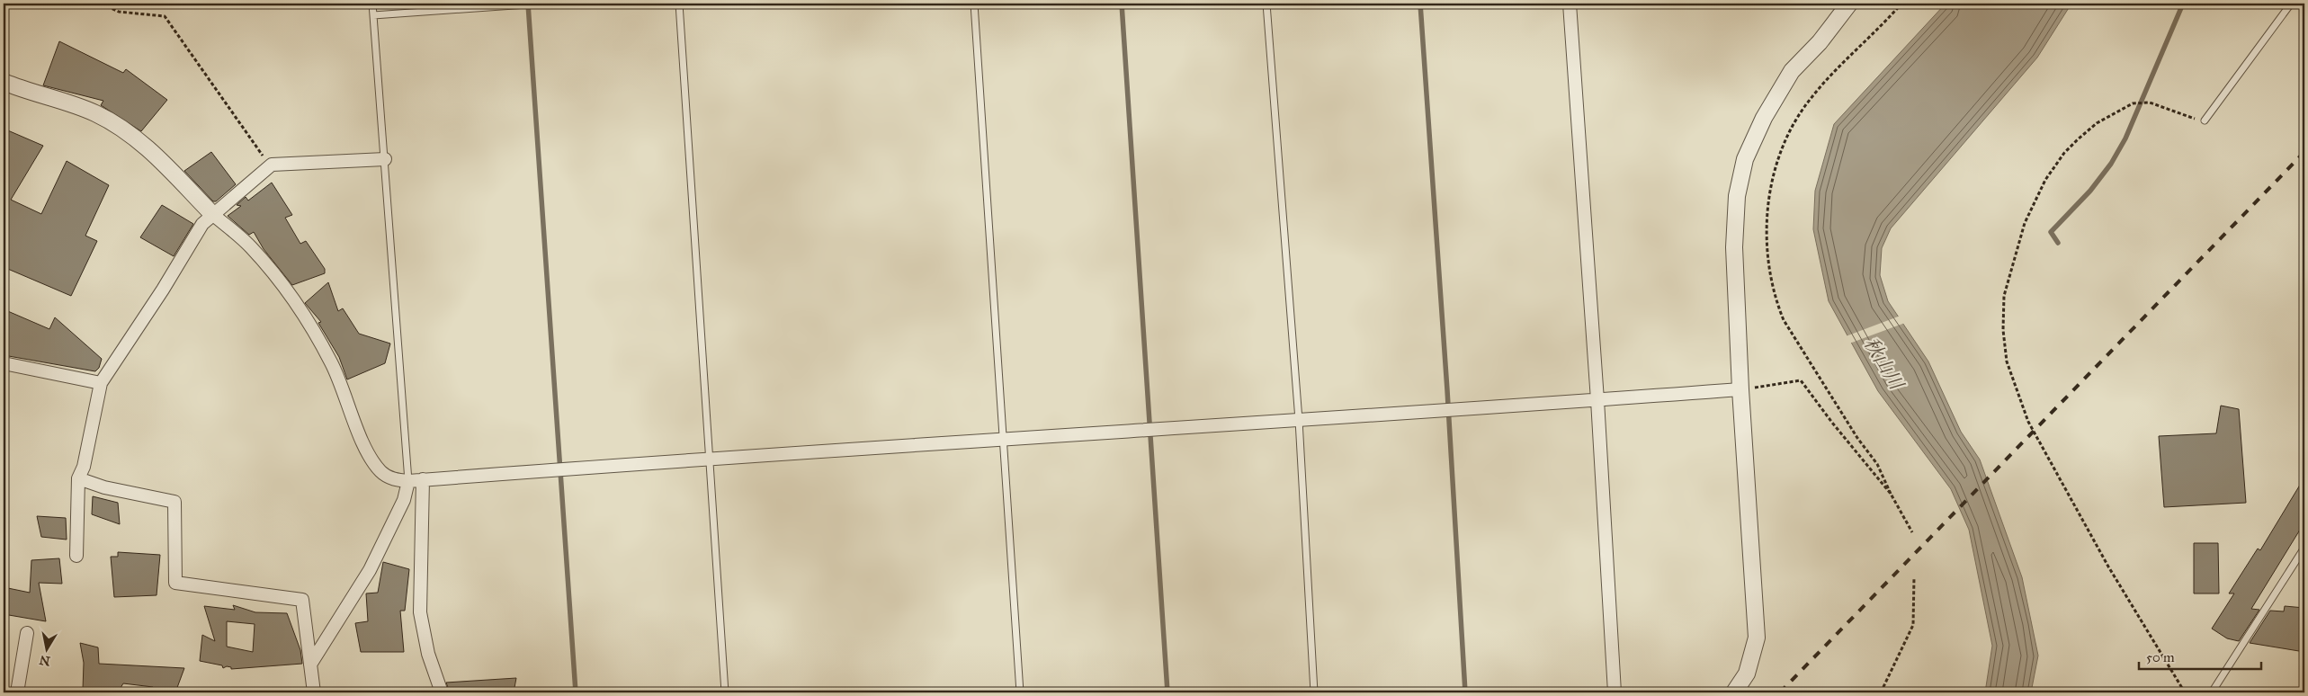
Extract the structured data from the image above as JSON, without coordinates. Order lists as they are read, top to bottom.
{
  "water": ["秋山川"],
  "scale_bar": "50 m",
  "north": "bottom"
}
